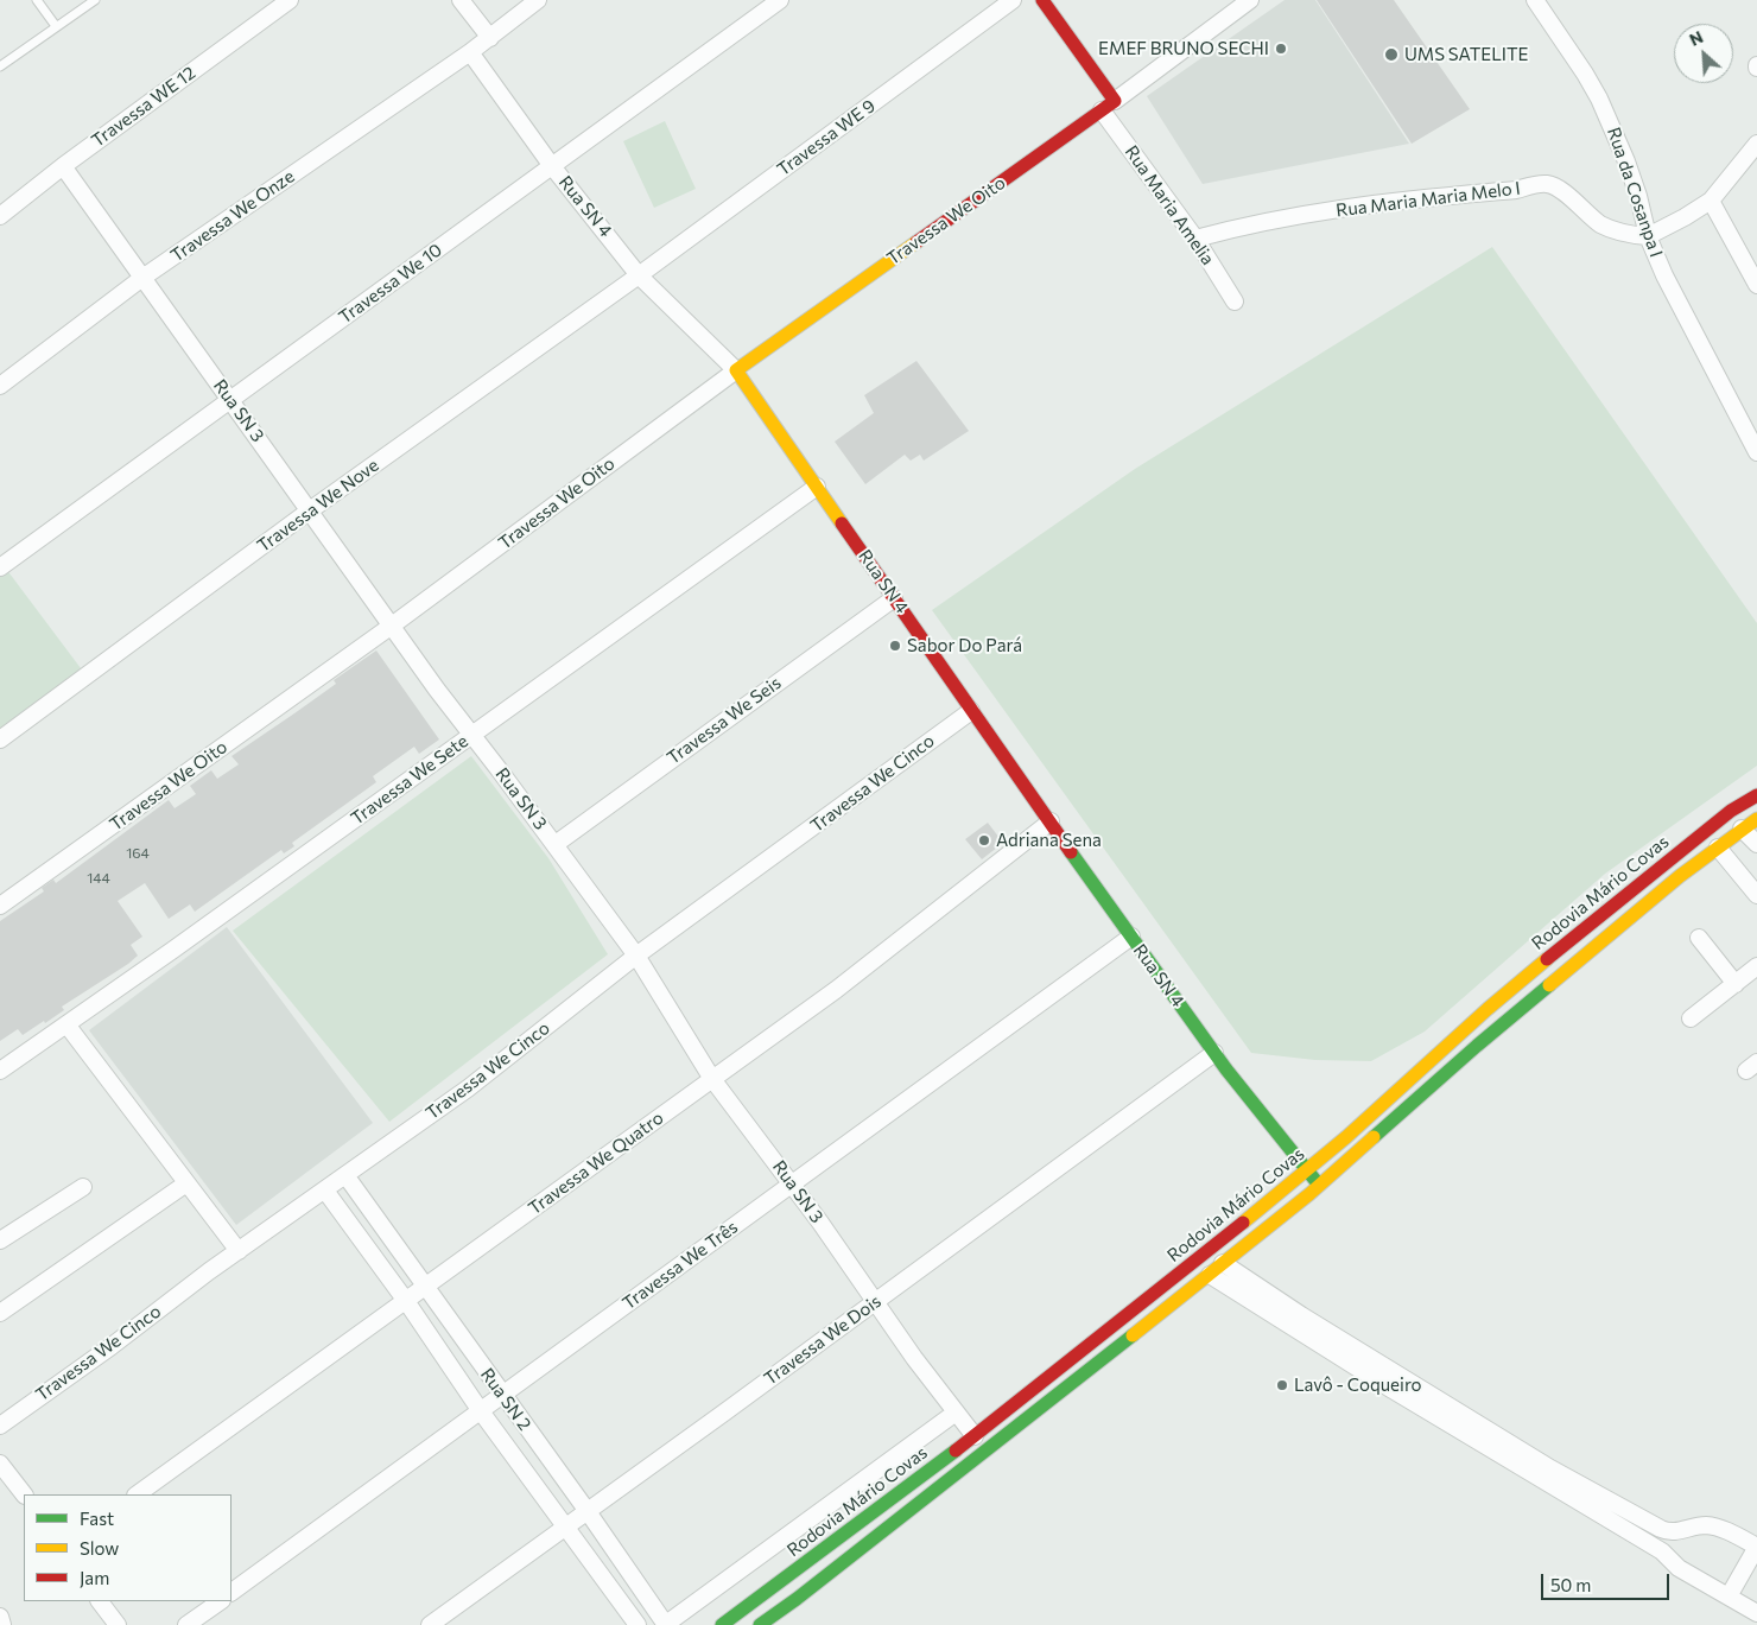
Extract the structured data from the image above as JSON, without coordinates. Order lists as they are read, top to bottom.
{
  "streets": {
    "main road": ["Rua SN 4", "Travessa We Oito", "Rodovia Mário Covas"],
    "street": [
      "Travessa WE 12",
      "Travessa WE 9",
      "Rua da Cosanpa I",
      "Rua Maria Maria Melo I",
      "Rua Maria Amelia",
      "Travessa We Onze",
      "Travessa We 10",
      "Rua SN 3",
      "Travessa We Nove",
      "Travessa We Seis",
      "Travessa We Sete",
      "Travessa We Cinco",
      "Travessa We Quatro",
      "Travessa We Três",
      "Travessa We Dois",
      "Rua SN 2"
    ]
  },
  "crossings": [
    ["Travessa WE 12", "Rua SN 3"],
    ["Travessa WE 9", "Rua SN 4"],
    ["Travessa WE 9", "Travessa We Nove"],
    ["Rua da Cosanpa I", "Rua Maria Maria Melo I"],
    ["Rua Maria Maria Melo I", "Rua Maria Amelia"],
    ["Rua Maria Amelia", "Travessa We Oito"],
    ["Rua SN 4", "Travessa We Onze"],
    ["Rua SN 4", "Travessa We Oito"],
    ["Rua SN 4", "Travessa We 10"],
    ["Rua SN 4", "Travessa We Nove"],
    ["Rua SN 4", "Travessa We Seis"],
    ["Rua SN 4", "Travessa We Sete"],
    ["Rua SN 4", "Travessa We Cinco"],
    ["Rua SN 4", "Rodovia Mário Covas"],
    ["Rua SN 4", "Travessa We Quatro"],
    ["Rua SN 4", "Travessa We Três"],
    ["Rua SN 4", "Travessa We Dois"],
    ["Travessa We Onze", "Rua SN 3"],
    ["Travessa We Oito", "Rua SN 3"],
    ["Travessa We 10", "Rua SN 3"],
    ["Rua SN 3", "Travessa We Nove"],
    ["Rua SN 3", "Travessa We Seis"],
    ["Rua SN 3", "Travessa We Sete"],
    ["Rua SN 3", "Travessa We Cinco"],
    ["Rua SN 3", "Rodovia Mário Covas"],
    ["Rua SN 3", "Travessa We Quatro"],
    ["Rua SN 3", "Travessa We Três"],
    ["Rua SN 3", "Travessa We Dois"],
    ["Travessa We Cinco", "Rua SN 2"],
    ["Travessa We Quatro", "Rua SN 2"],
    ["Travessa We Três", "Rua SN 2"],
    ["Travessa We Dois", "Rua SN 2"]
  ],
  "places": [
    "EMEF BRUNO SECHI",
    "UMS SATELITE",
    "Sabor Do Pará",
    "Adriana Sena",
    "Lavô - Coqueiro"
  ],
  "house_numbers": ["164", "144"],
  "legend": ["Fast", "Slow", "Jam"],
  "scale_bar": "50 m",
  "north": "top left"
}
